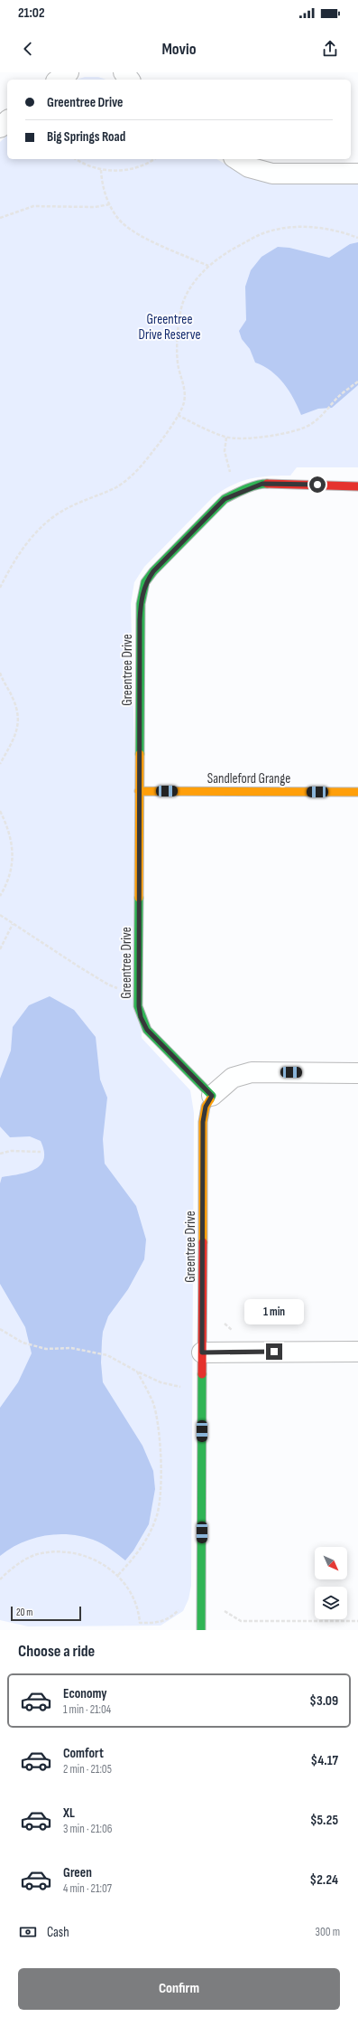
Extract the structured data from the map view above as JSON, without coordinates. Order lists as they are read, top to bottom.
{
  "streets": {
    "street": ["Greentree Drive", "Sandleford Grange"]
  },
  "crossings": [
    ["Greentree Drive", "Sandleford Grange"]
  ],
  "parks": ["Greentree Drive Reserve"],
  "scale_bar": "20 m",
  "north": "bottom right",
  "page": {
    "status": "21:02",
    "header": "Movio",
    "banner": ["Greentree Drive", "Big Springs Road"],
    "bubble": "1 min",
    "scale": "20 m",
    "heading": "Choose a ride",
    "list": [
      {
        "name": "Economy",
        "note": "1 min · 21:04",
        "value": "$3.09"
      },
      {
        "name": "Comfort",
        "note": "2 min · 21:05",
        "value": "$4.17"
      },
      {
        "name": "XL",
        "note": "3 min · 21:06",
        "value": "$5.25"
      },
      {
        "name": "Green",
        "note": "4 min · 21:07",
        "value": "$2.24"
      }
    ],
    "pay": ["Cash", "300 m"],
    "buttons": "Confirm"
  }
}
